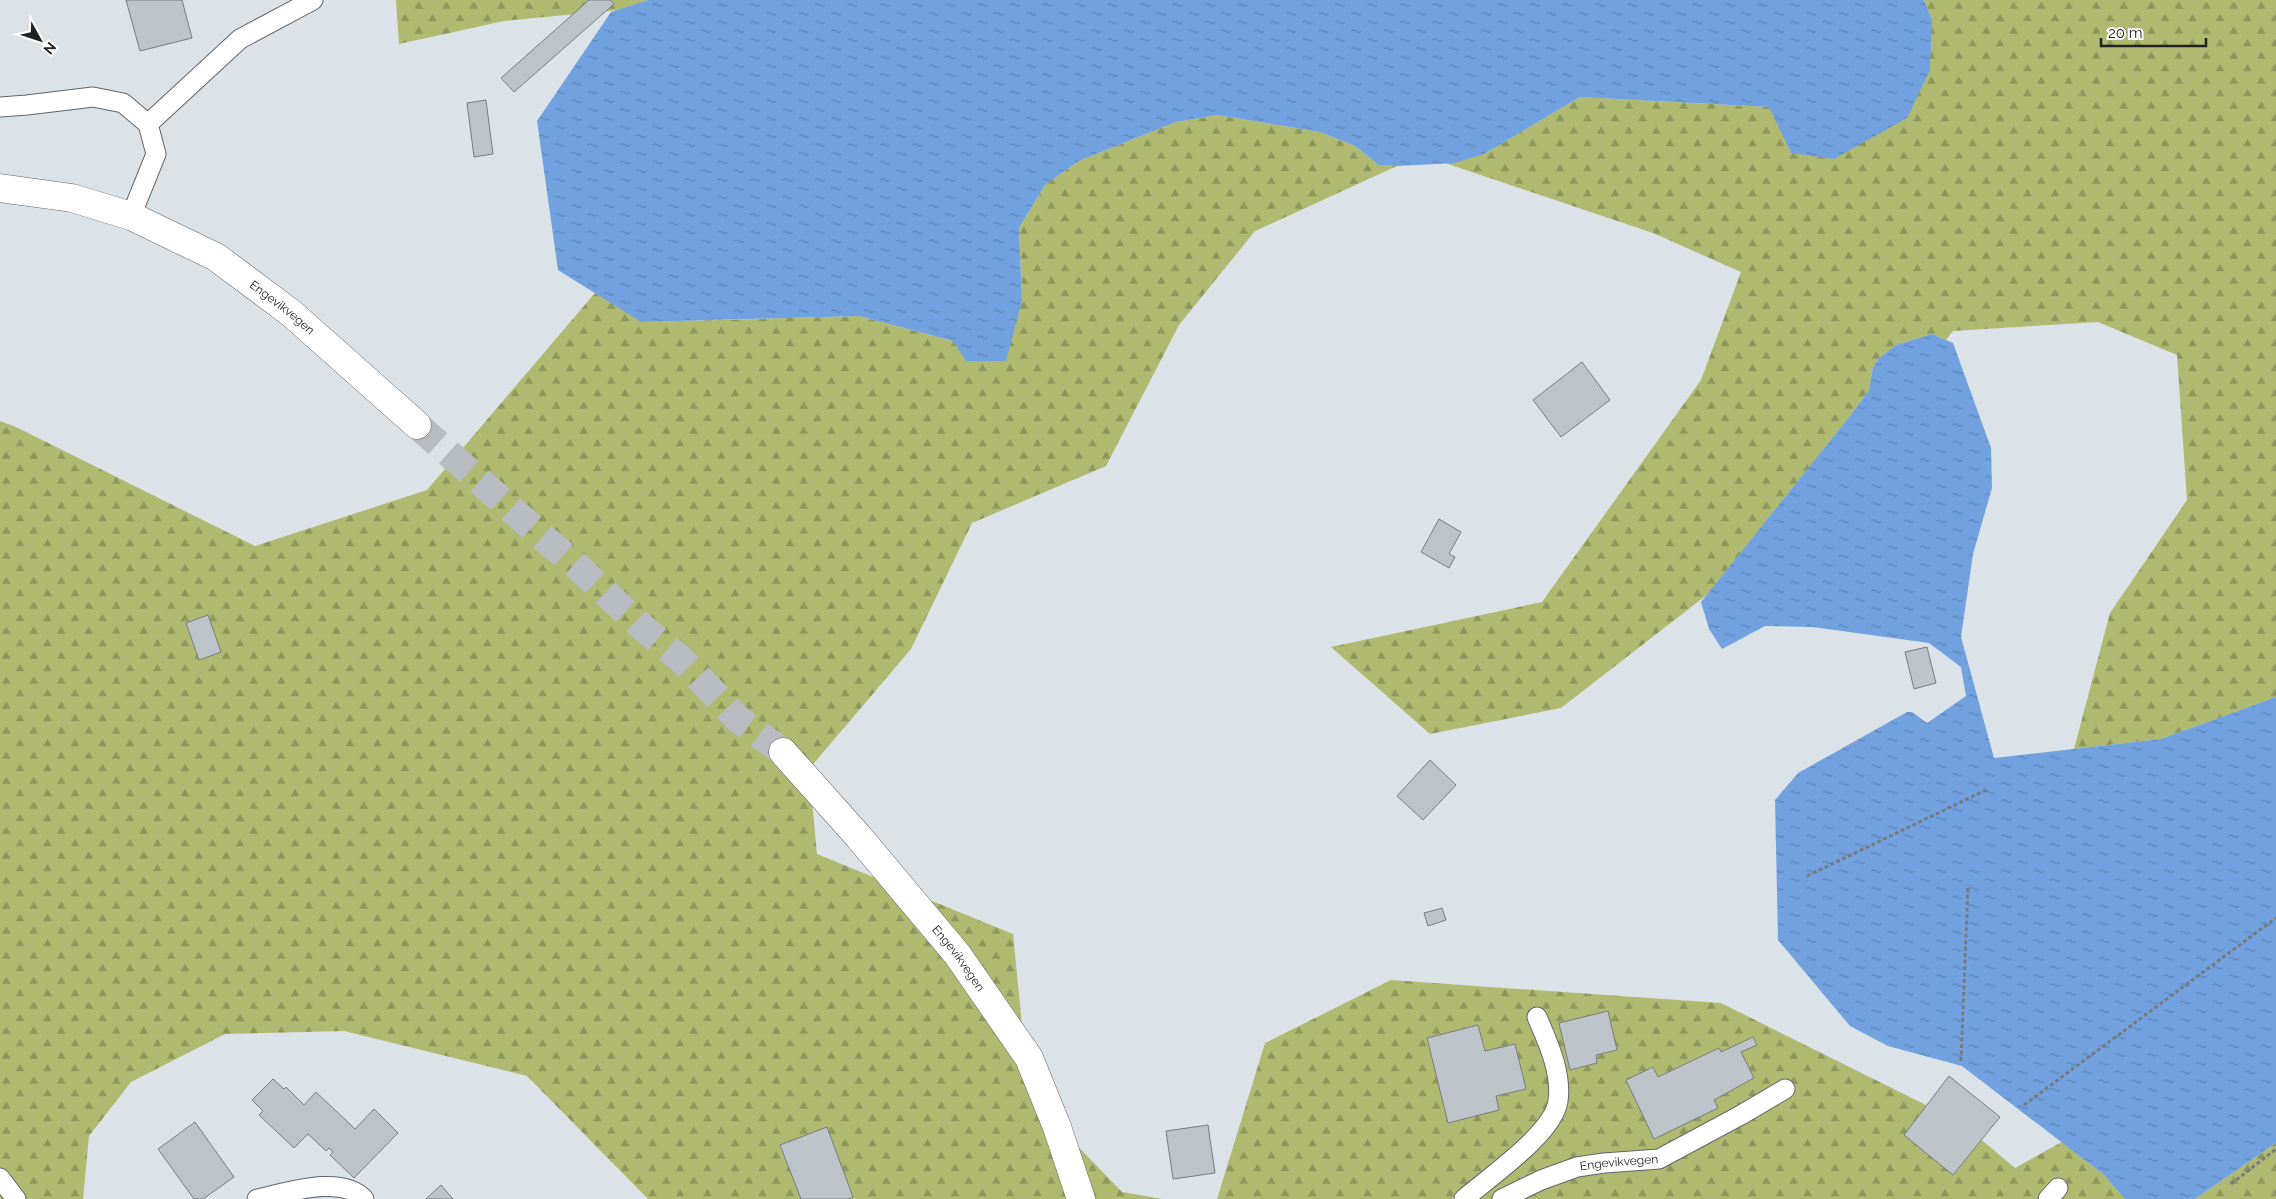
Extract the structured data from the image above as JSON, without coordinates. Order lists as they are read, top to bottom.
{
  "streets": {
    "street": ["Engevikvegen"]
  },
  "scale_bar": "20 m",
  "north": "bottom right"
}
